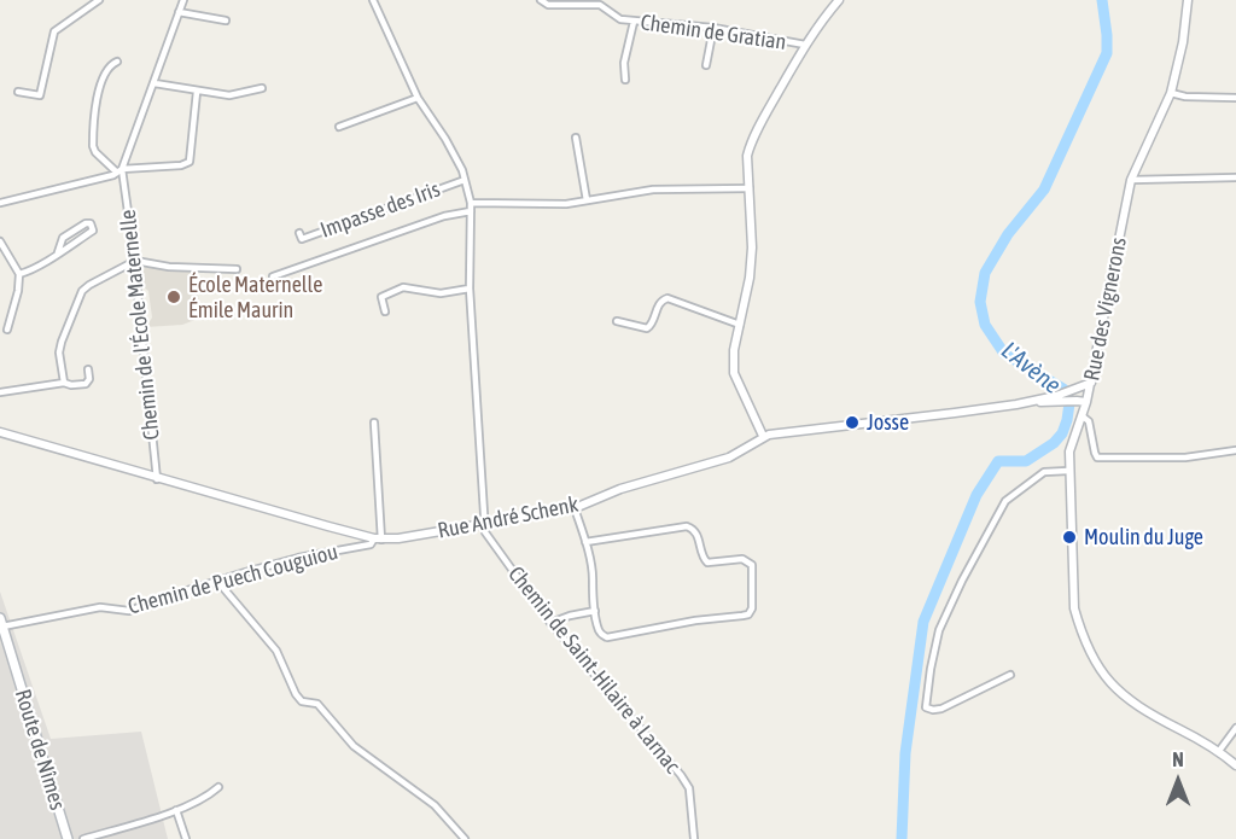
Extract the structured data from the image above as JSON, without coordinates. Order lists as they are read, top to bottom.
{
  "streets": {
    "main road": ["Route de Nîmes"],
    "street": [
      "Chemin de Gratian",
      "Impasse des Iris",
      "Rue des Vignerons",
      "Chemin de l'École Maternelle",
      "Rue André Schenk",
      "Chemin de Puech Couguiou",
      "Chemin de Saint-Hilaire à Larnac"
    ]
  },
  "crossings": [
    ["Impasse des Iris", "Chemin de Saint-Hilaire à Larnac"],
    ["Rue des Vignerons", "Rue André Schenk"],
    ["Chemin de l'École Maternelle", "Rue André Schenk"],
    ["Rue André Schenk", "Chemin de Puech Couguiou"],
    ["Rue André Schenk", "Chemin de Saint-Hilaire à Larnac"],
    ["Chemin de Puech Couguiou", "Route de Nîmes"]
  ],
  "water": ["L'Avène"],
  "places": ["École Maternelle Émile Maurin", "Josse", "Moulin du Juge"],
  "north": "top"
}
